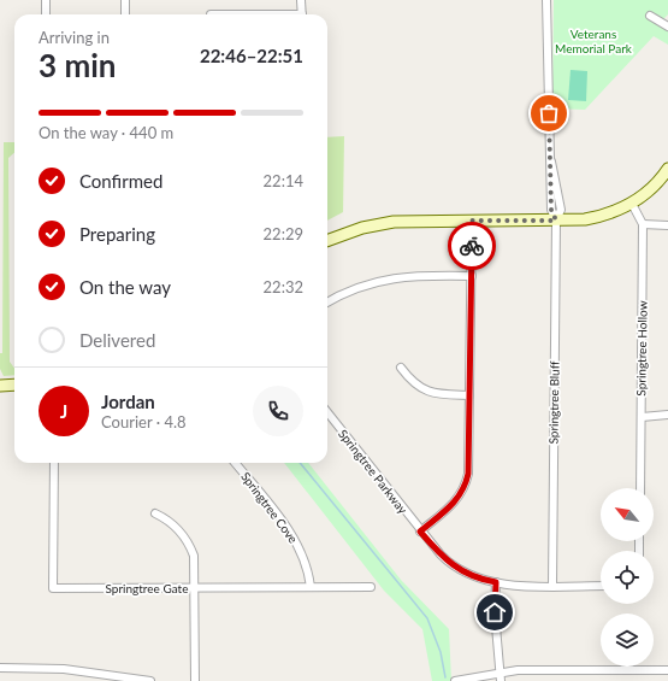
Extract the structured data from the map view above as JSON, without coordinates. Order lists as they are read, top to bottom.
{
  "streets": {
    "street": [
      "Springtree Hollow",
      "Springtree Bluff",
      "Springtree Parkway",
      "Springtree Cove",
      "Springtree Gate"
    ]
  },
  "crossings": [
    ["Springtree Bluff", "Springtree Parkway"],
    ["Springtree Cove", "Springtree Gate"]
  ],
  "parks": ["Veterans Memorial Park"],
  "north": "top left",
  "page": {
    "heading": ["3 min", "Arriving in", "22:46–22:51"],
    "panel": ["Jordan", "Courier · 4.8"],
    "bar": "On the way · 440 m",
    "list": [
      ["Confirmed", "22:14"],
      ["Preparing", "22:29"],
      ["On the way", "22:32"],
      "Delivered"
    ],
    "round": "J"
  }
}
